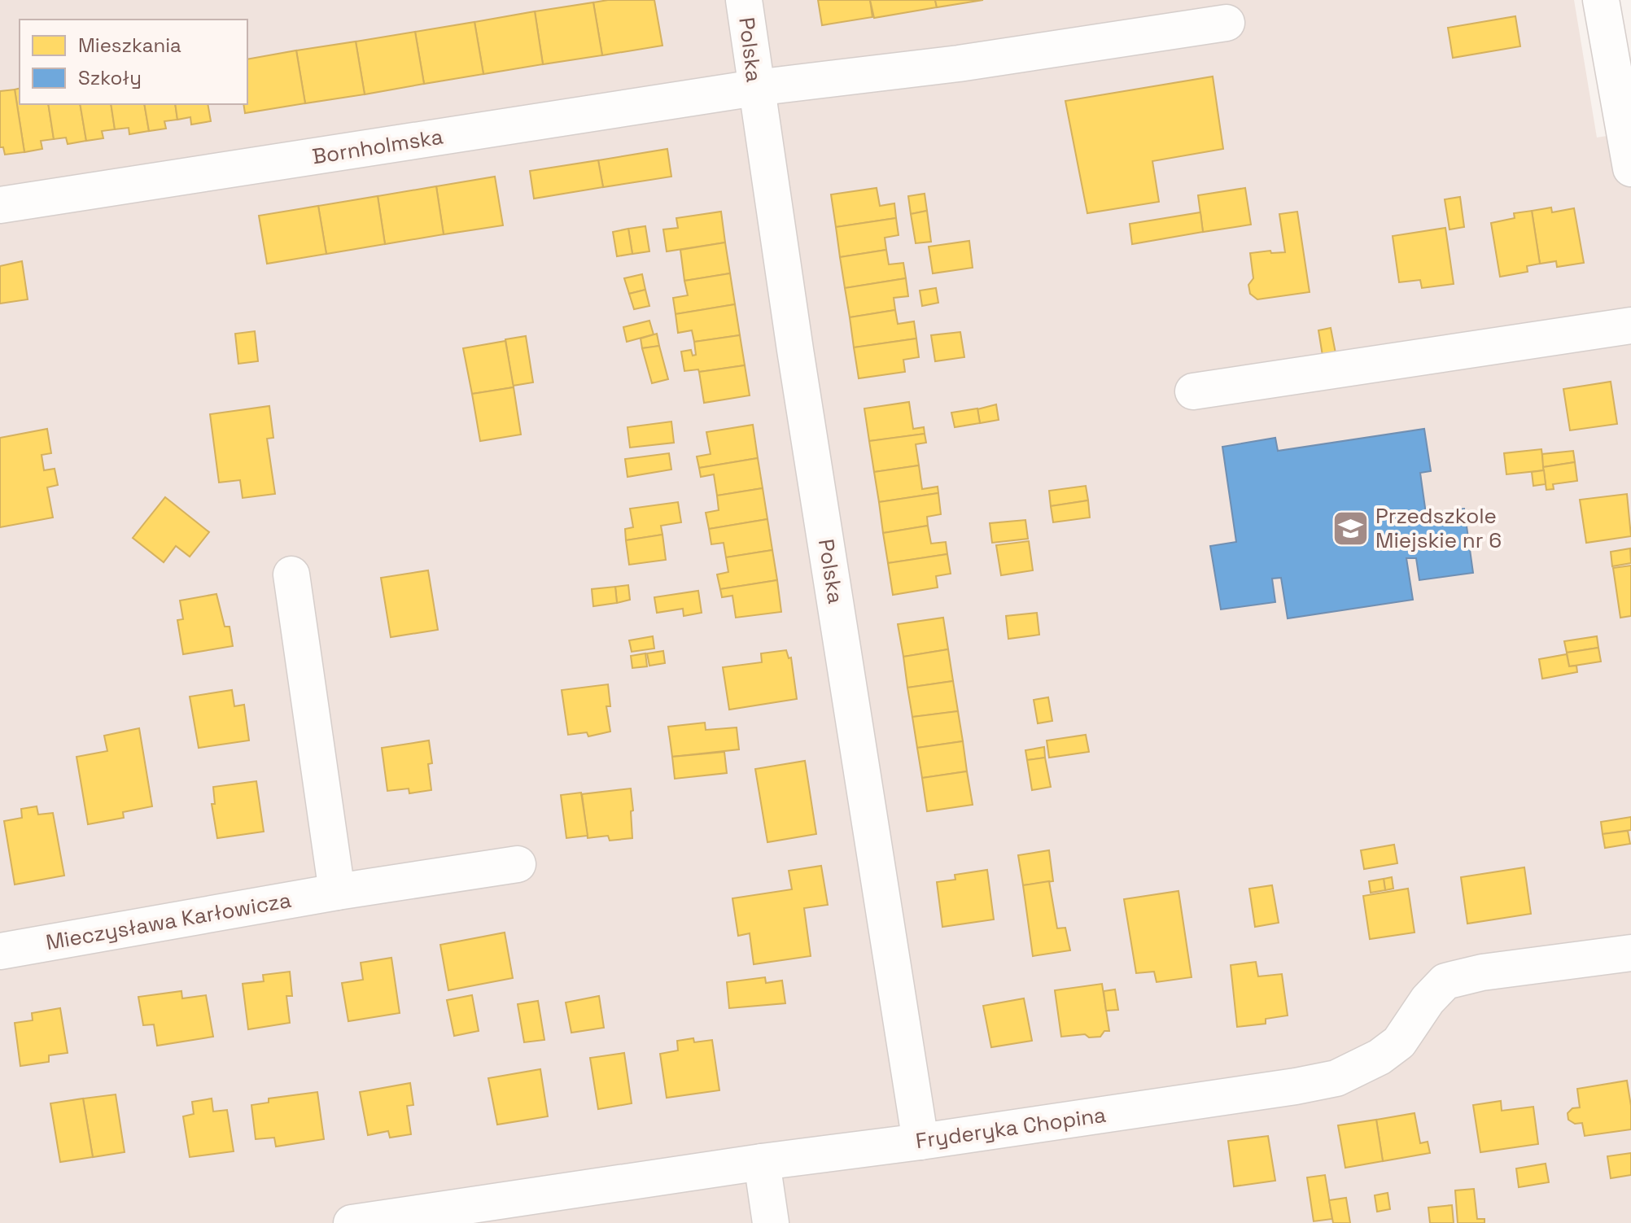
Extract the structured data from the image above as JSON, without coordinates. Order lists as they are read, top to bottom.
{
  "streets": {
    "street": [
      "Polska",
      "Bornholmska",
      "Mieczysława Karłowicza",
      "Fryderyka Chopina"
    ]
  },
  "crossings": [
    ["Polska", "Bornholmska"],
    ["Polska", "Fryderyka Chopina"]
  ],
  "places": {
    "school or university": ["Przedszkole Miejskie nr 6"]
  },
  "legend": ["Mieszkania", "Szkoły"]
}
